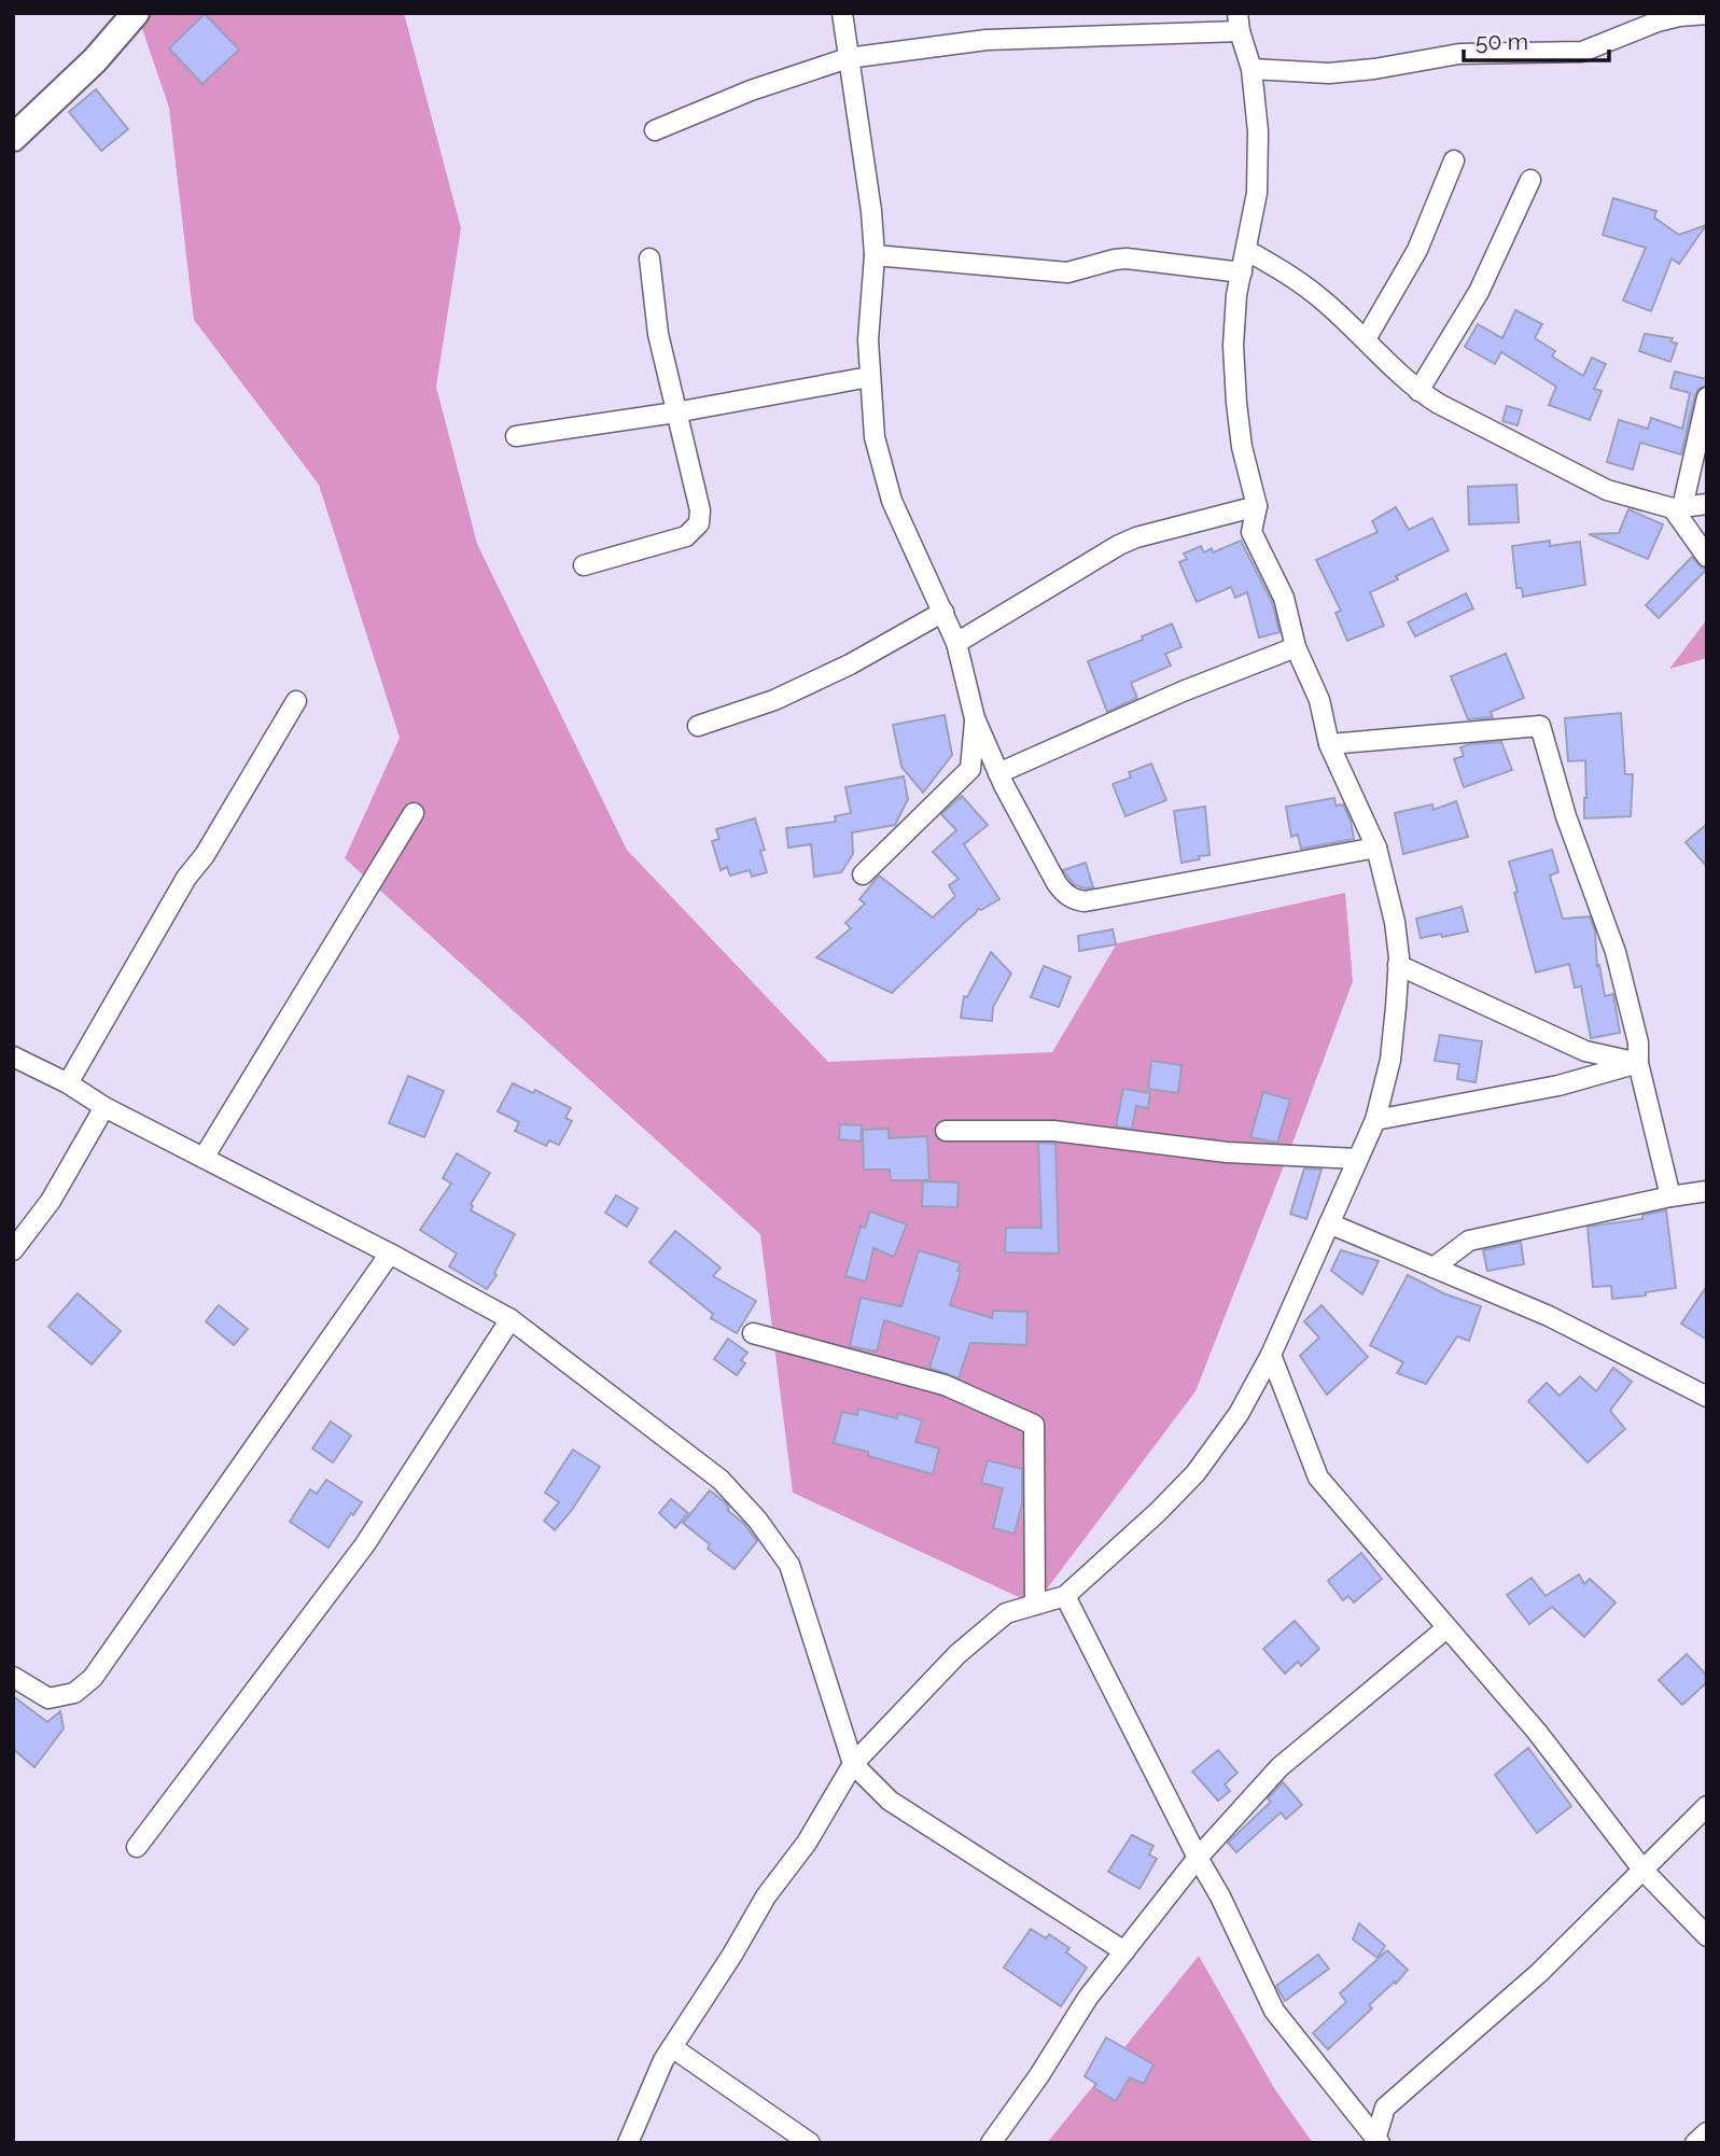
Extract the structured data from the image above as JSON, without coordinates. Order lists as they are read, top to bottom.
{
  "scale_bar": "50 m"
}
